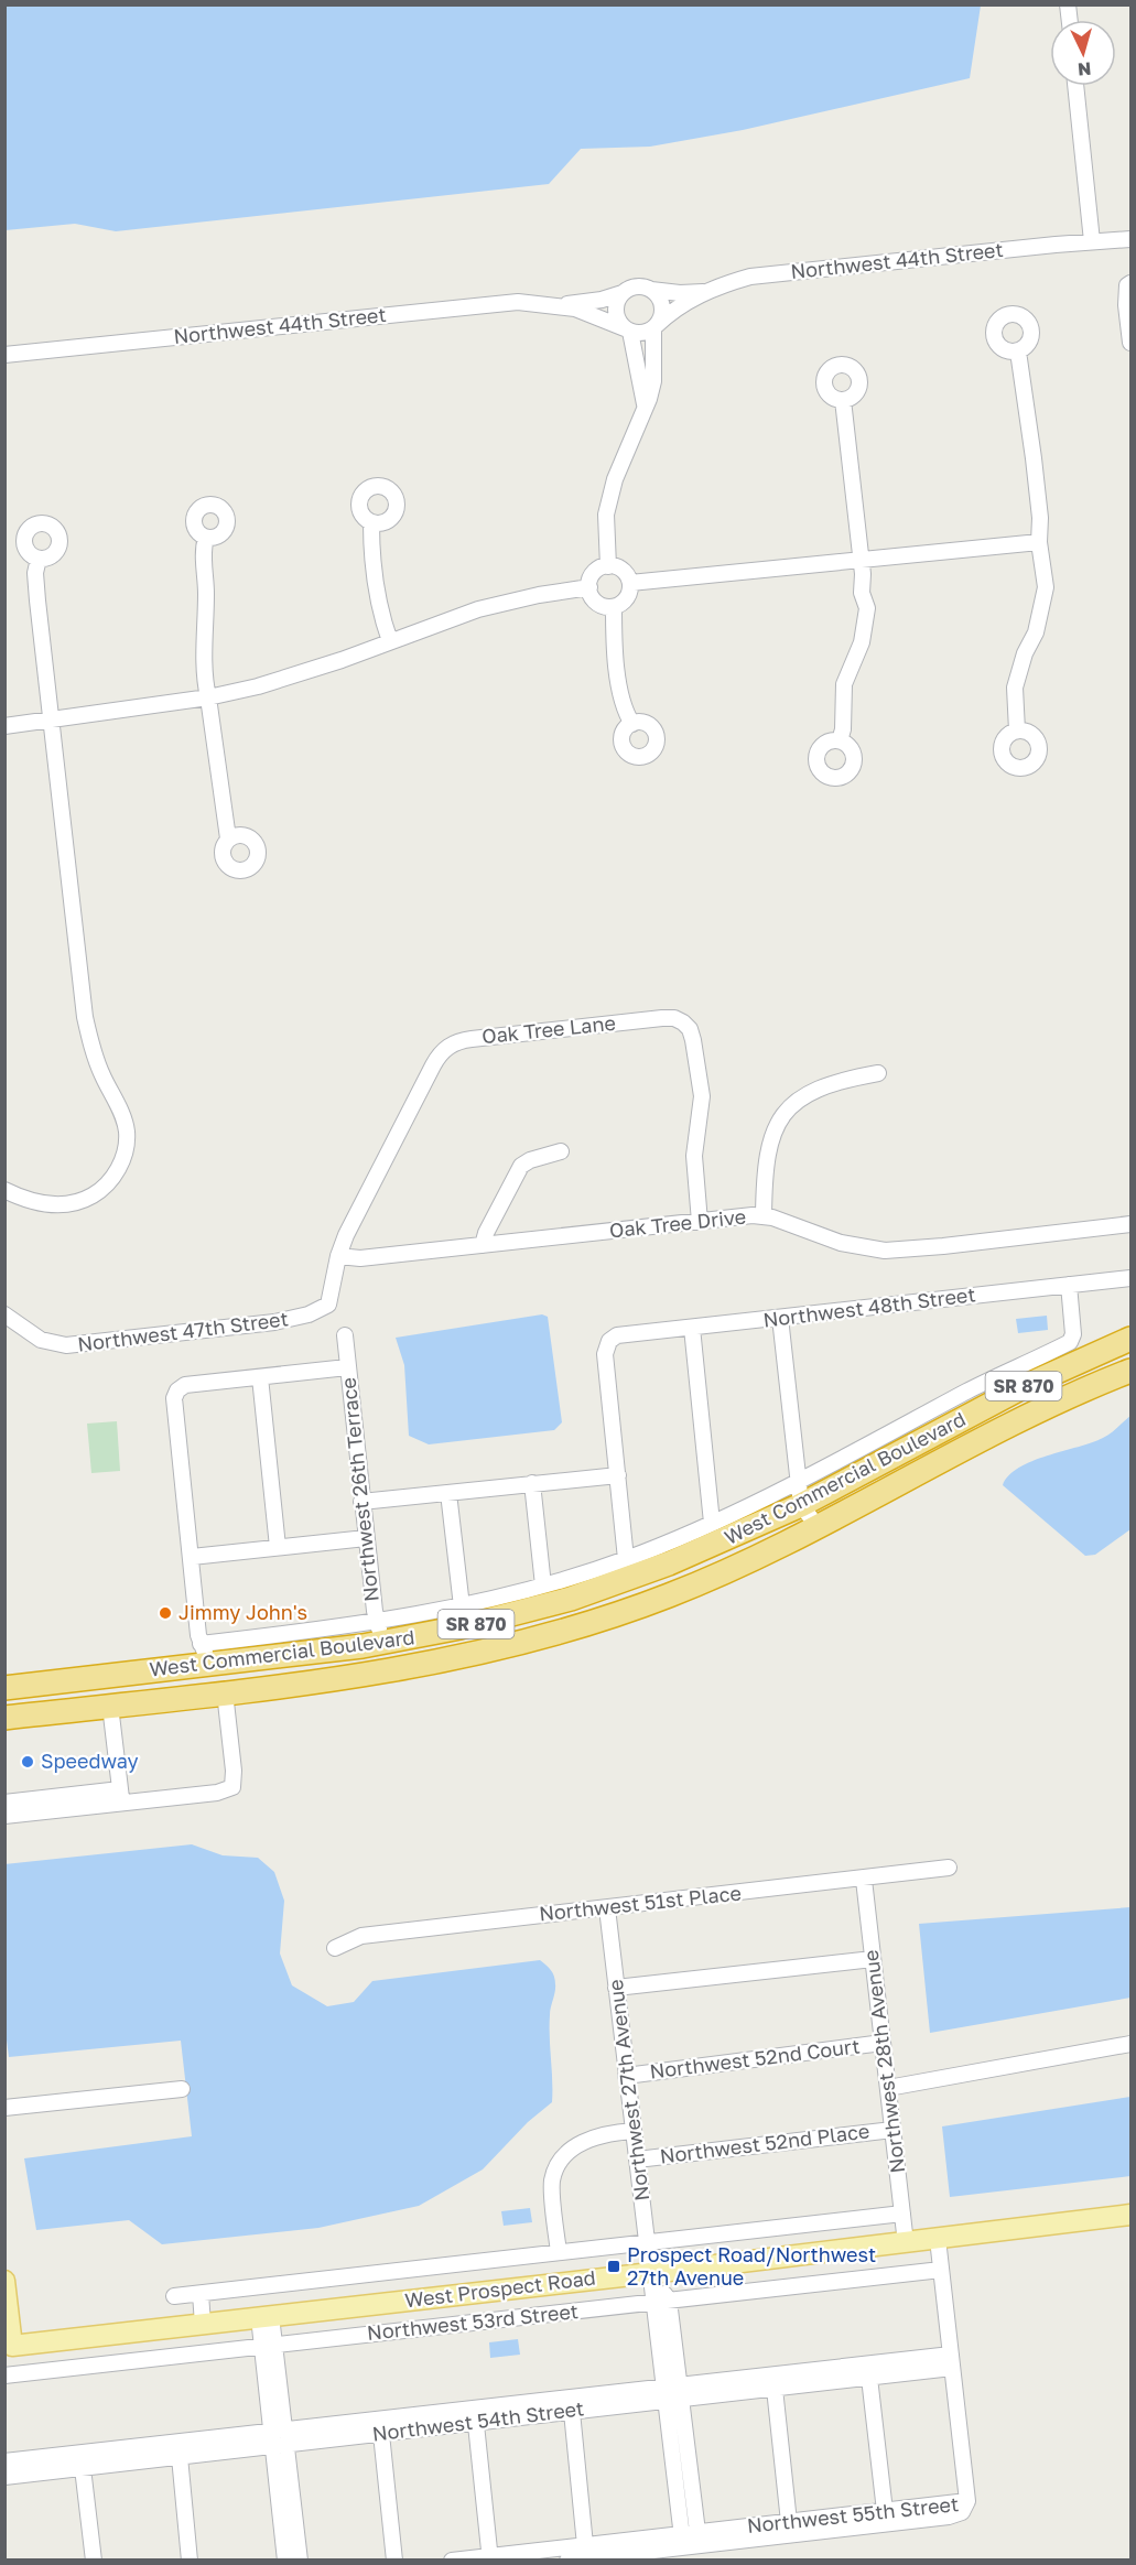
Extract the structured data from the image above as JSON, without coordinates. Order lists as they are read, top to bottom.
{
  "streets": {
    "highway": ["SR 870", "West Commercial Boulevard"],
    "main road": ["West Prospect Road"],
    "street": [
      "Northwest 44th Street",
      "Oak Tree Lane",
      "Oak Tree Drive",
      "Northwest 48th Street",
      "Northwest 47th Street",
      "Northwest 26th Terrace",
      "Northwest 51st Place",
      "Northwest 52nd Court",
      "Northwest 28th Avenue",
      "Northwest 27th Avenue",
      "Northwest 52nd Place",
      "Northwest 53rd Street",
      "Northwest 54th Street",
      "Northwest 55th Street"
    ]
  },
  "crossings": [
    ["Oak Tree Lane", "Oak Tree Drive"],
    ["Oak Tree Lane", "Northwest 47th Street"],
    ["Oak Tree Drive", "Northwest 47th Street"],
    ["West Commercial Boulevard", "Northwest 26th Terrace"],
    ["Northwest 51st Place", "Northwest 28th Avenue"],
    ["Northwest 51st Place", "Northwest 27th Avenue"],
    ["Northwest 52nd Court", "Northwest 28th Avenue"],
    ["Northwest 52nd Court", "Northwest 27th Avenue"],
    ["Northwest 28th Avenue", "Northwest 52nd Place"],
    ["Northwest 28th Avenue", "West Prospect Road"],
    ["Northwest 27th Avenue", "Northwest 52nd Place"],
    ["Northwest 27th Avenue", "West Prospect Road"],
    ["Northwest 27th Avenue", "Northwest 53rd Street"],
    ["Northwest 27th Avenue", "Northwest 54th Street"],
    ["Northwest 27th Avenue", "Northwest 55th Street"]
  ],
  "places": {
    "other": ["Jimmy John's", "Speedway"],
    "transit": ["Prospect Road/Northwest 27th Avenue"]
  },
  "north": "bottom"
}
